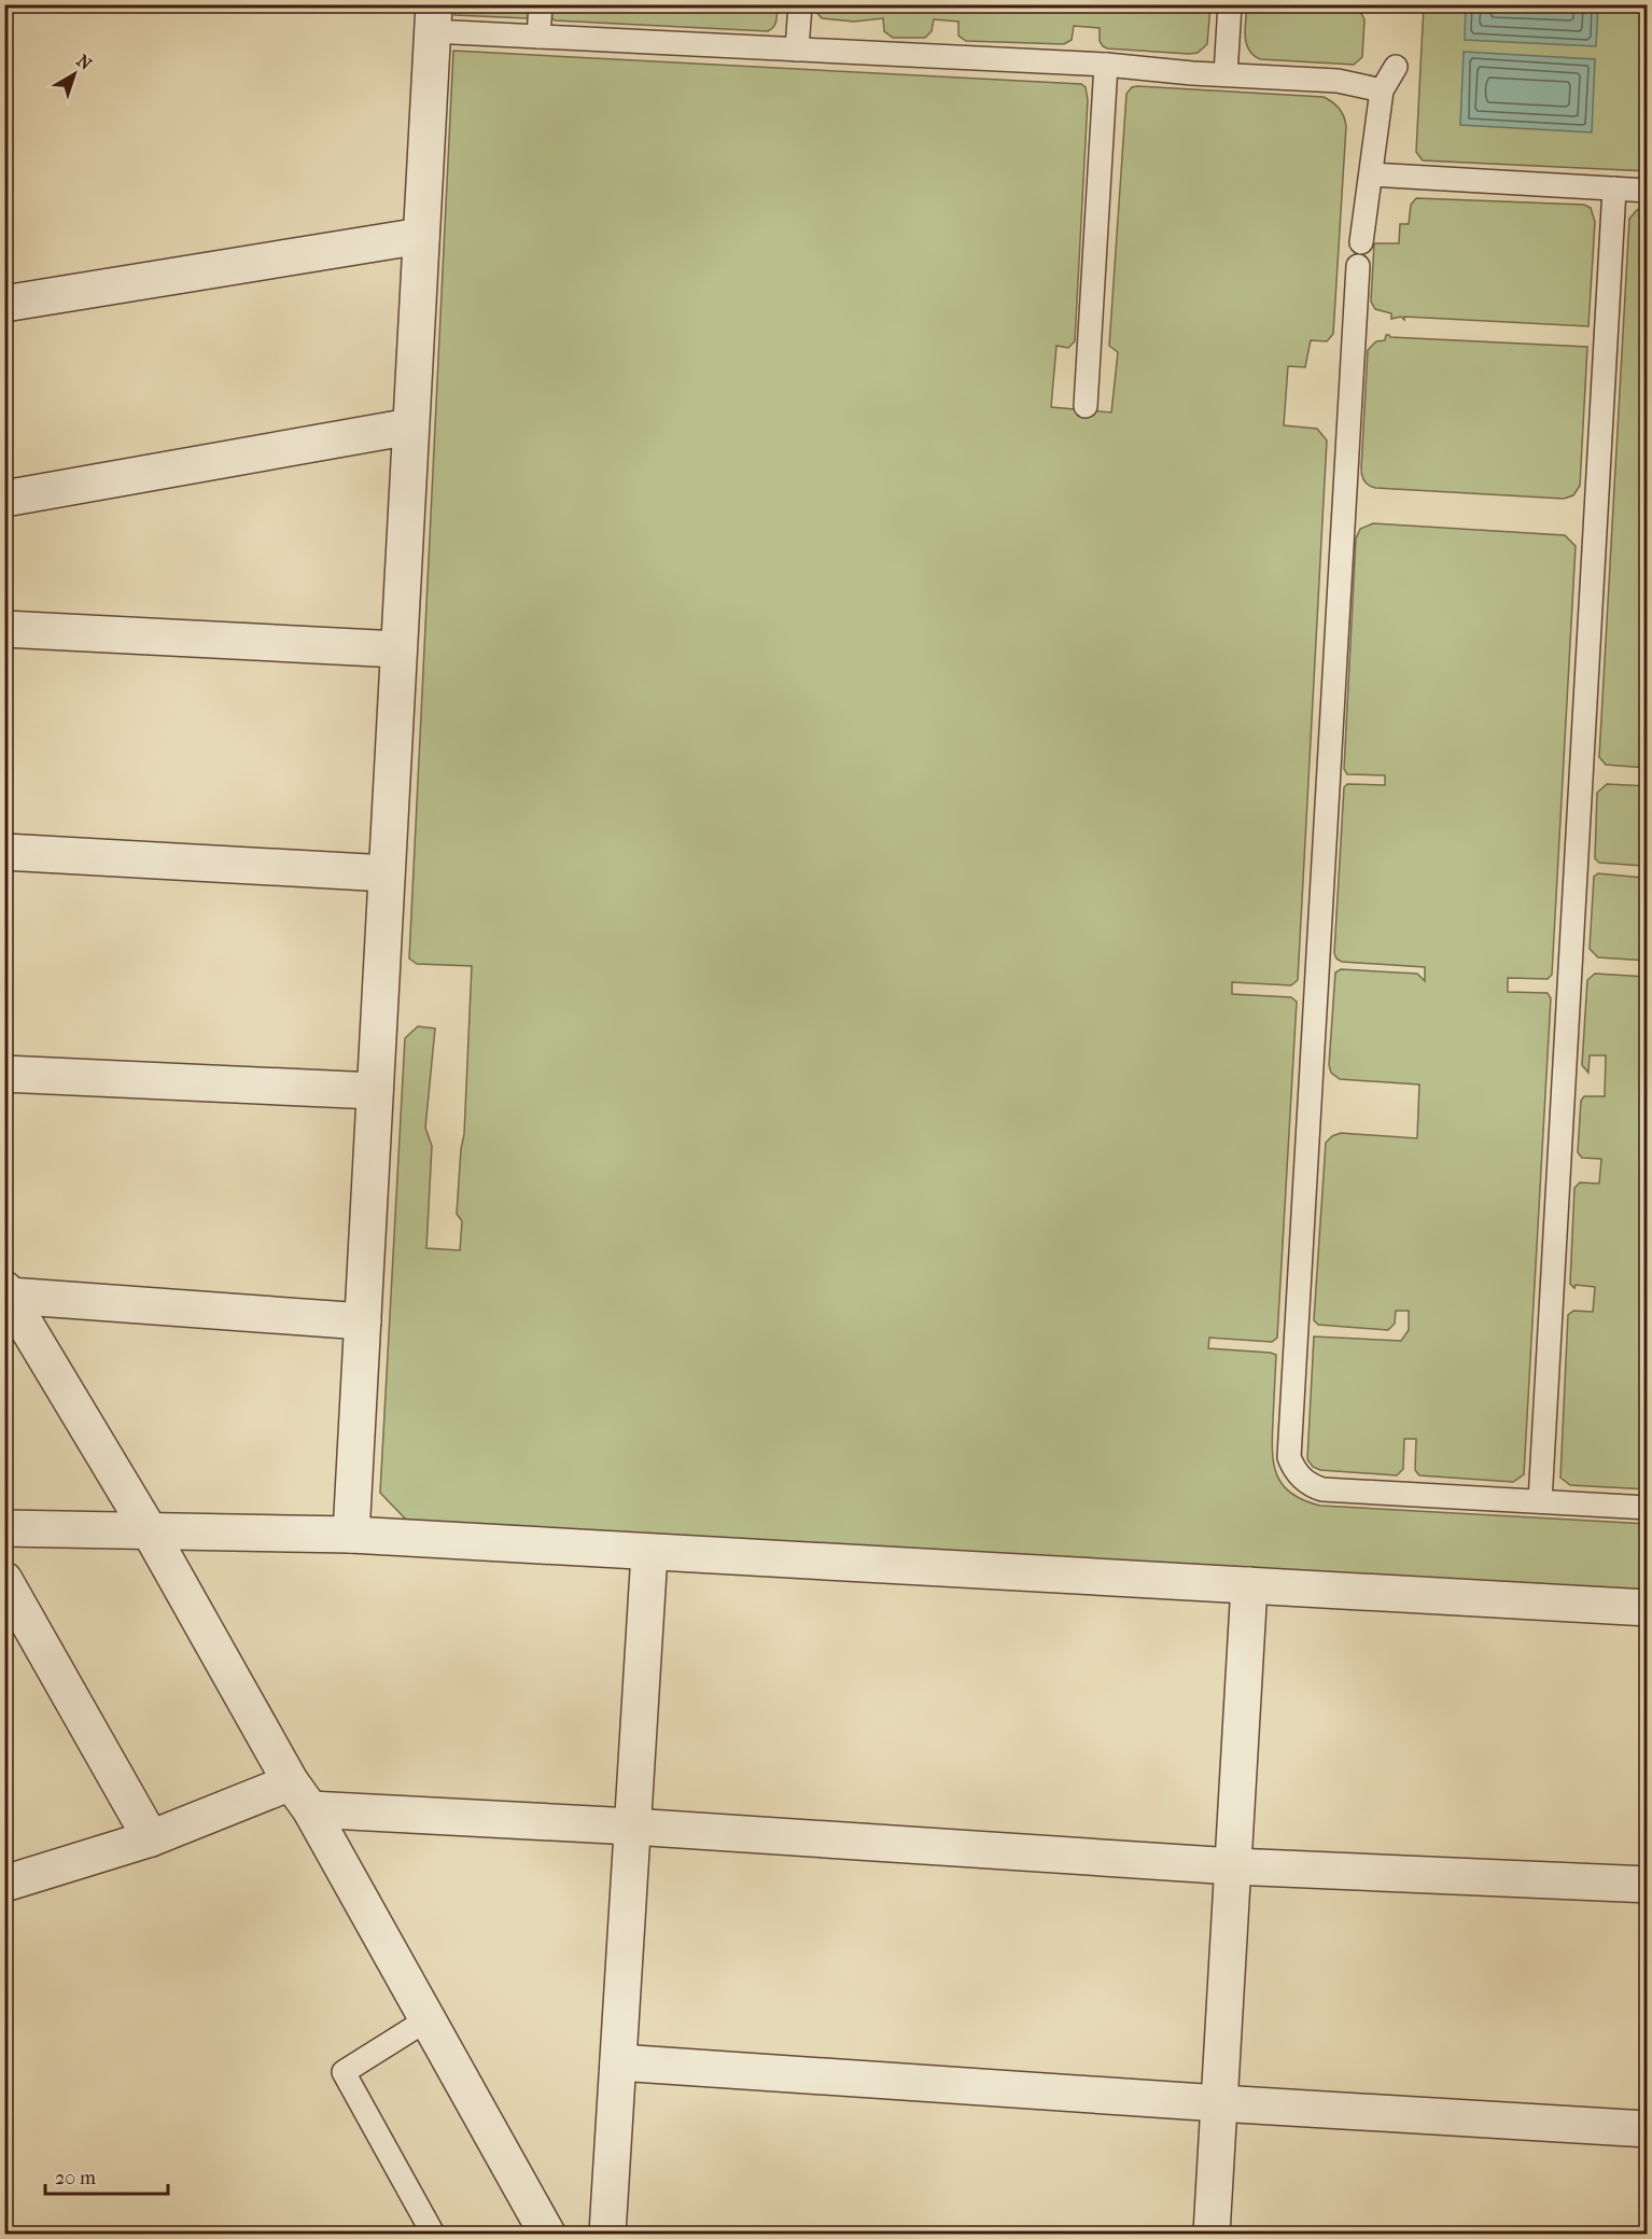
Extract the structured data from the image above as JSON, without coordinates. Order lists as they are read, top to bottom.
{
  "scale_bar": "20 m",
  "north": "top right"
}
